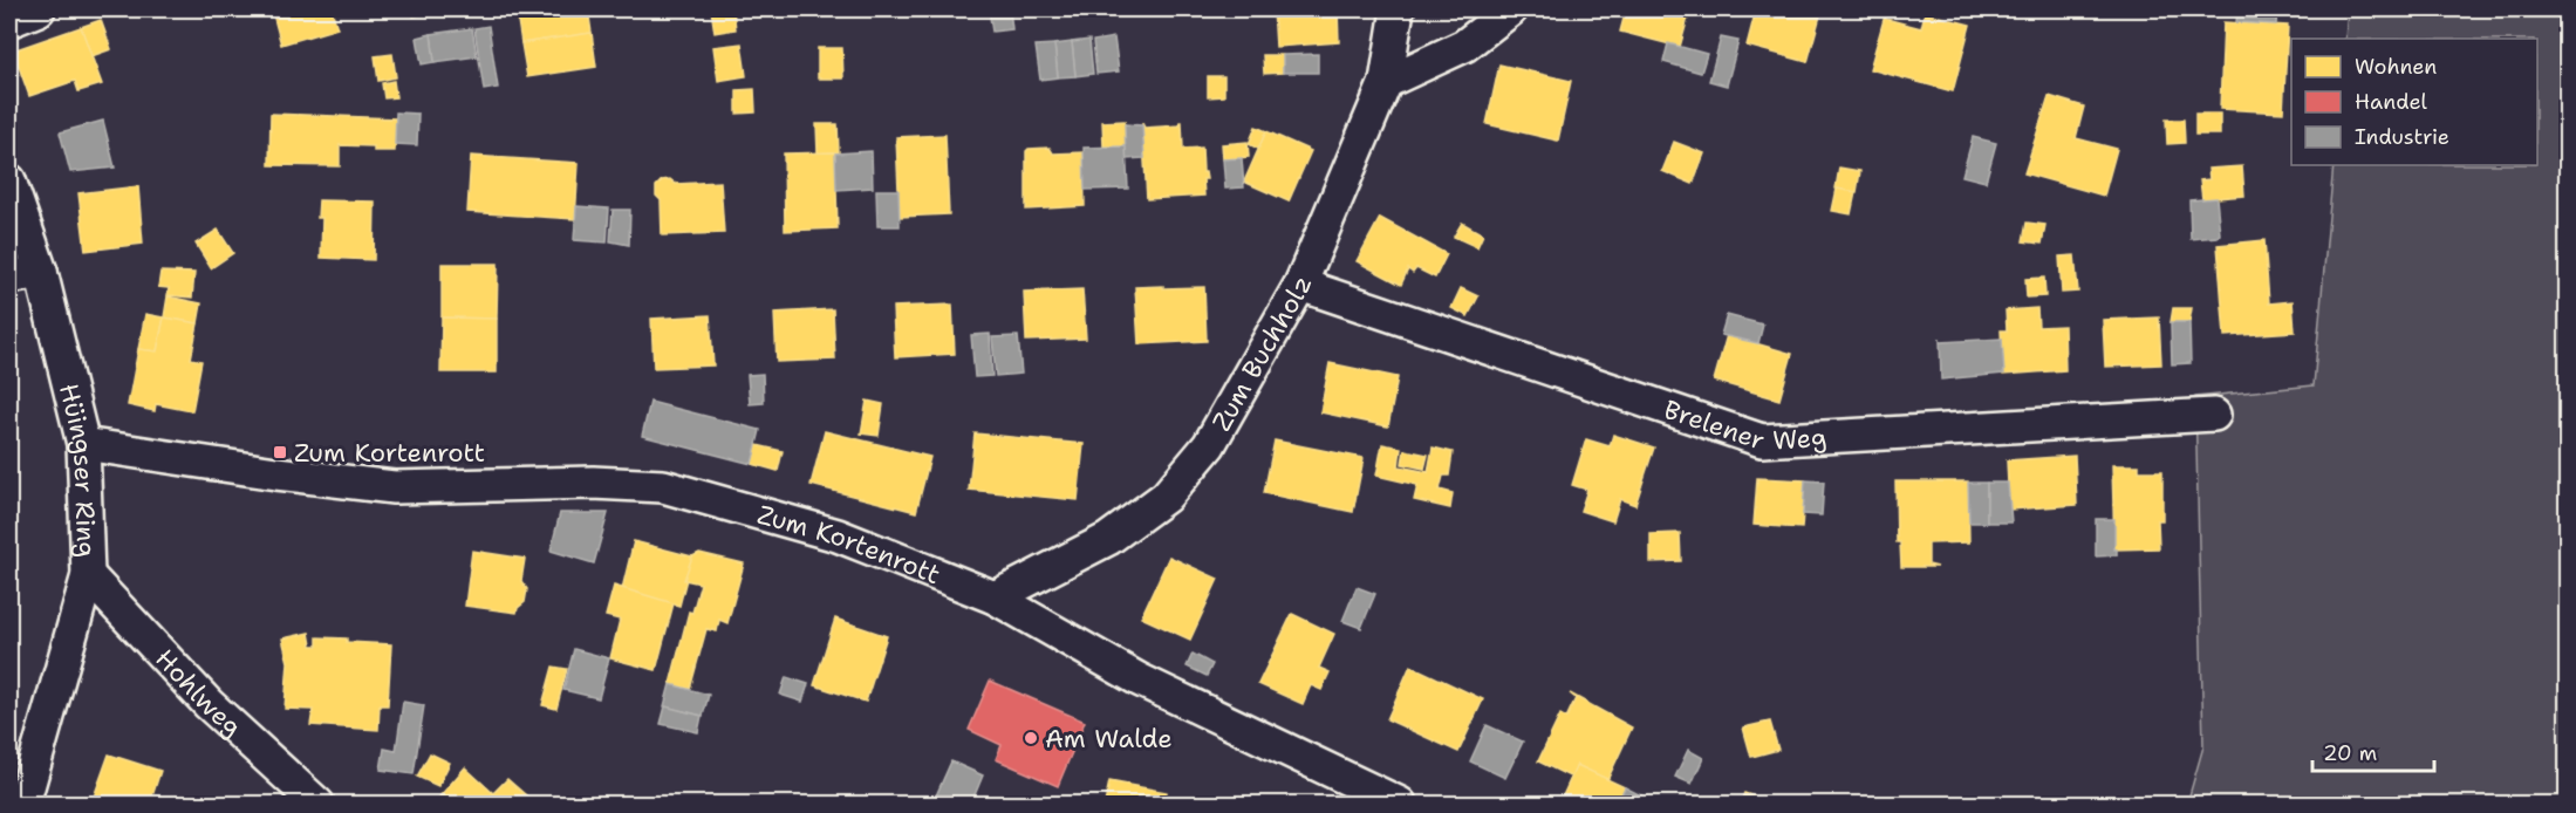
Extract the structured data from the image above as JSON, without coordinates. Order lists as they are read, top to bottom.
{
  "streets": {
    "street": [
      "Zum Buchholz",
      "Brelener Weg",
      "Hüingser Ring",
      "Zum Kortenrott",
      "Hohlweg"
    ]
  },
  "crossings": [
    ["Zum Buchholz", "Brelener Weg"],
    ["Zum Buchholz", "Zum Kortenrott"],
    ["Hüingser Ring", "Zum Kortenrott"],
    ["Hüingser Ring", "Hohlweg"]
  ],
  "places": {
    "transit": ["Zum Kortenrott"],
    "other": ["Am Walde"]
  },
  "legend": ["Wohnen", "Handel", "Industrie"],
  "scale_bar": "20 m"
}
